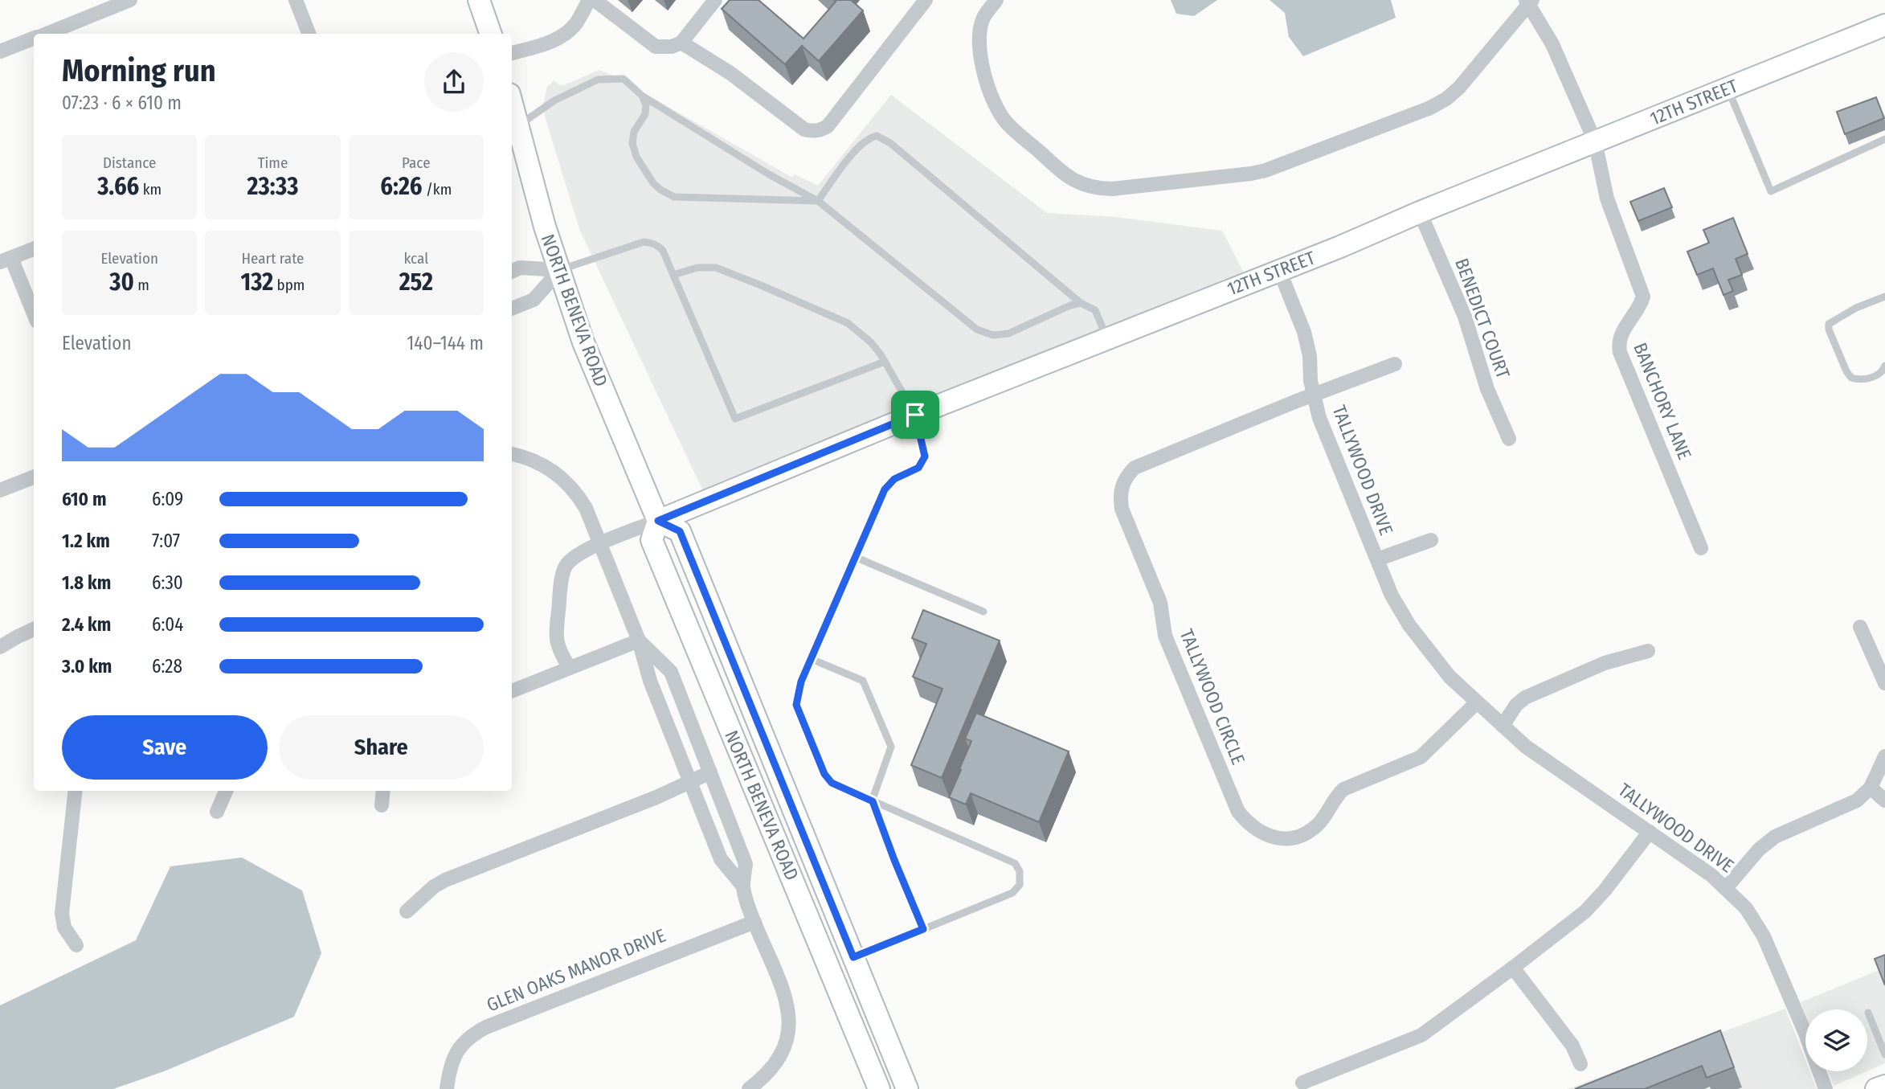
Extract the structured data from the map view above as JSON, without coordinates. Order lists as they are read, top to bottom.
{
  "streets": {
    "main road": ["12TH STREET", "NORTH BENEVA ROAD"],
    "street": [
      "BENEDICT COURT",
      "BANCHORY LANE",
      "TALLYWOOD DRIVE",
      "TALLYWOOD CIRCLE",
      "GLEN OAKS MANOR DRIVE"
    ]
  },
  "crossings": [
    ["12TH STREET", "NORTH BENEVA ROAD"],
    ["12TH STREET", "BENEDICT COURT"],
    ["12TH STREET", "BANCHORY LANE"],
    ["12TH STREET", "TALLYWOOD DRIVE"],
    ["TALLYWOOD DRIVE", "TALLYWOOD CIRCLE"]
  ],
  "page": {
    "heading": ["Morning run", "07:23 · 6 × 610 m"],
    "stats": [
      ["Distance", "3.66 km"],
      ["Time", "23:33"],
      ["Pace", "6:26 /km"],
      ["Elevation", "30 m"],
      ["Heart rate", "132 bpm"],
      ["kcal", "252"]
    ],
    "chart": ["Elevation", "140–144 m"],
    "list": [
      {
        "name": "610 m",
        "note": "6:09"
      },
      {
        "name": "1.2 km",
        "note": "7:07"
      },
      {
        "name": "1.8 km",
        "note": "6:30"
      },
      {
        "name": "2.4 km",
        "note": "6:04"
      },
      {
        "name": "3.0 km",
        "note": "6:28"
      }
    ],
    "buttons": ["Save", "Share"]
  }
}
